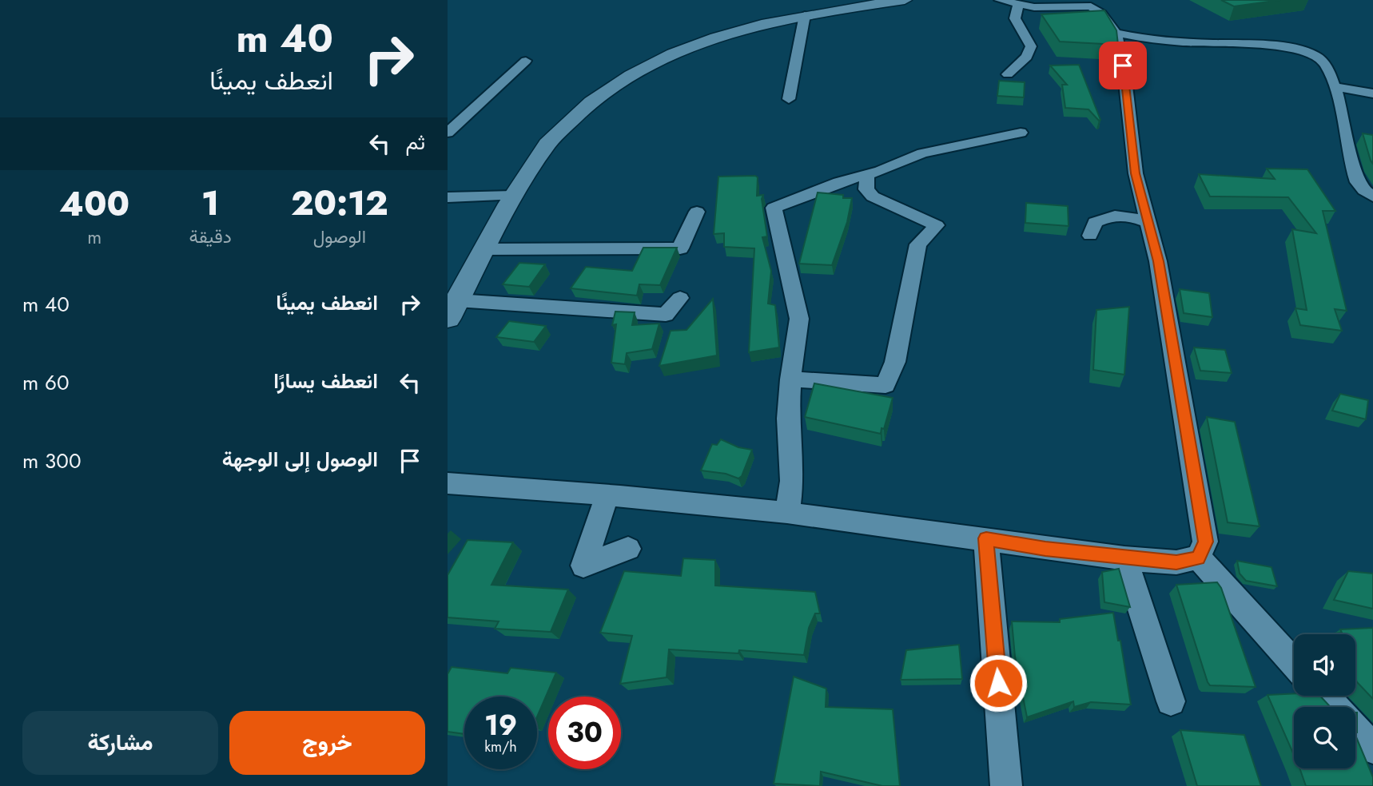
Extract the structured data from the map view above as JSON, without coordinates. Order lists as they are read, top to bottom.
{
  "page": {
    "turn": ["40 m", "انعطف يمينًا"],
    "then": "ثم",
    "eta": [
      "20:12",
      "الوصول",
      "1",
      "دقيقة",
      "400",
      "m"
    ],
    "list": [
      {
        "name": "انعطف يمينًا",
        "value": "40 m"
      },
      {
        "name": "انعطف يسارًا",
        "value": "60 m"
      },
      {
        "name": "الوصول إلى الوجهة",
        "value": "300 m"
      }
    ],
    "speed": "19 km/h",
    "limit": "30",
    "buttons": ["خروج", "مشاركة"]
  }
}
